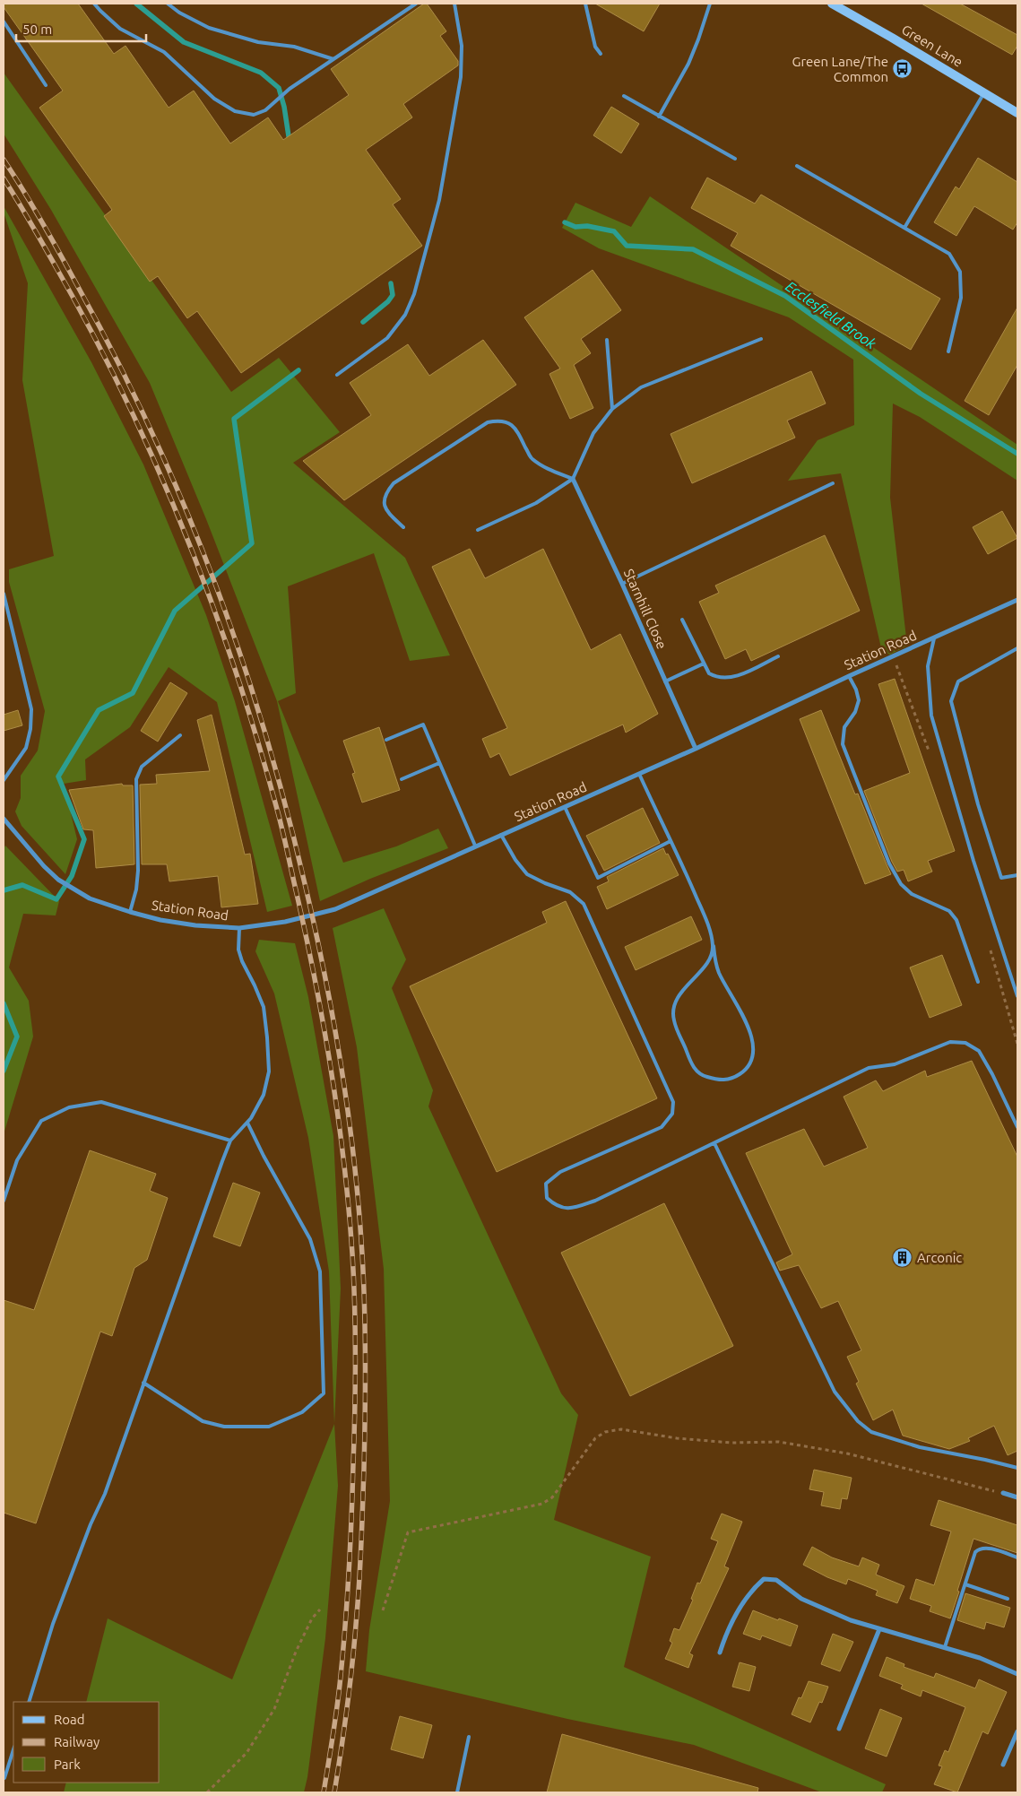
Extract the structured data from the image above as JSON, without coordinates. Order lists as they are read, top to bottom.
{
  "streets": {
    "main road": ["Green Lane"],
    "street": ["Starnhill Close", "Station Road"]
  },
  "crossings": [
    ["Starnhill Close", "Station Road"]
  ],
  "water": ["Ecclesfield Brook"],
  "places": {
    "bus stop": ["Green Lane/The Common"],
    "building": ["Arconic"]
  },
  "legend": ["Road", "Railway", "Park"],
  "scale_bar": "50 m"
}
